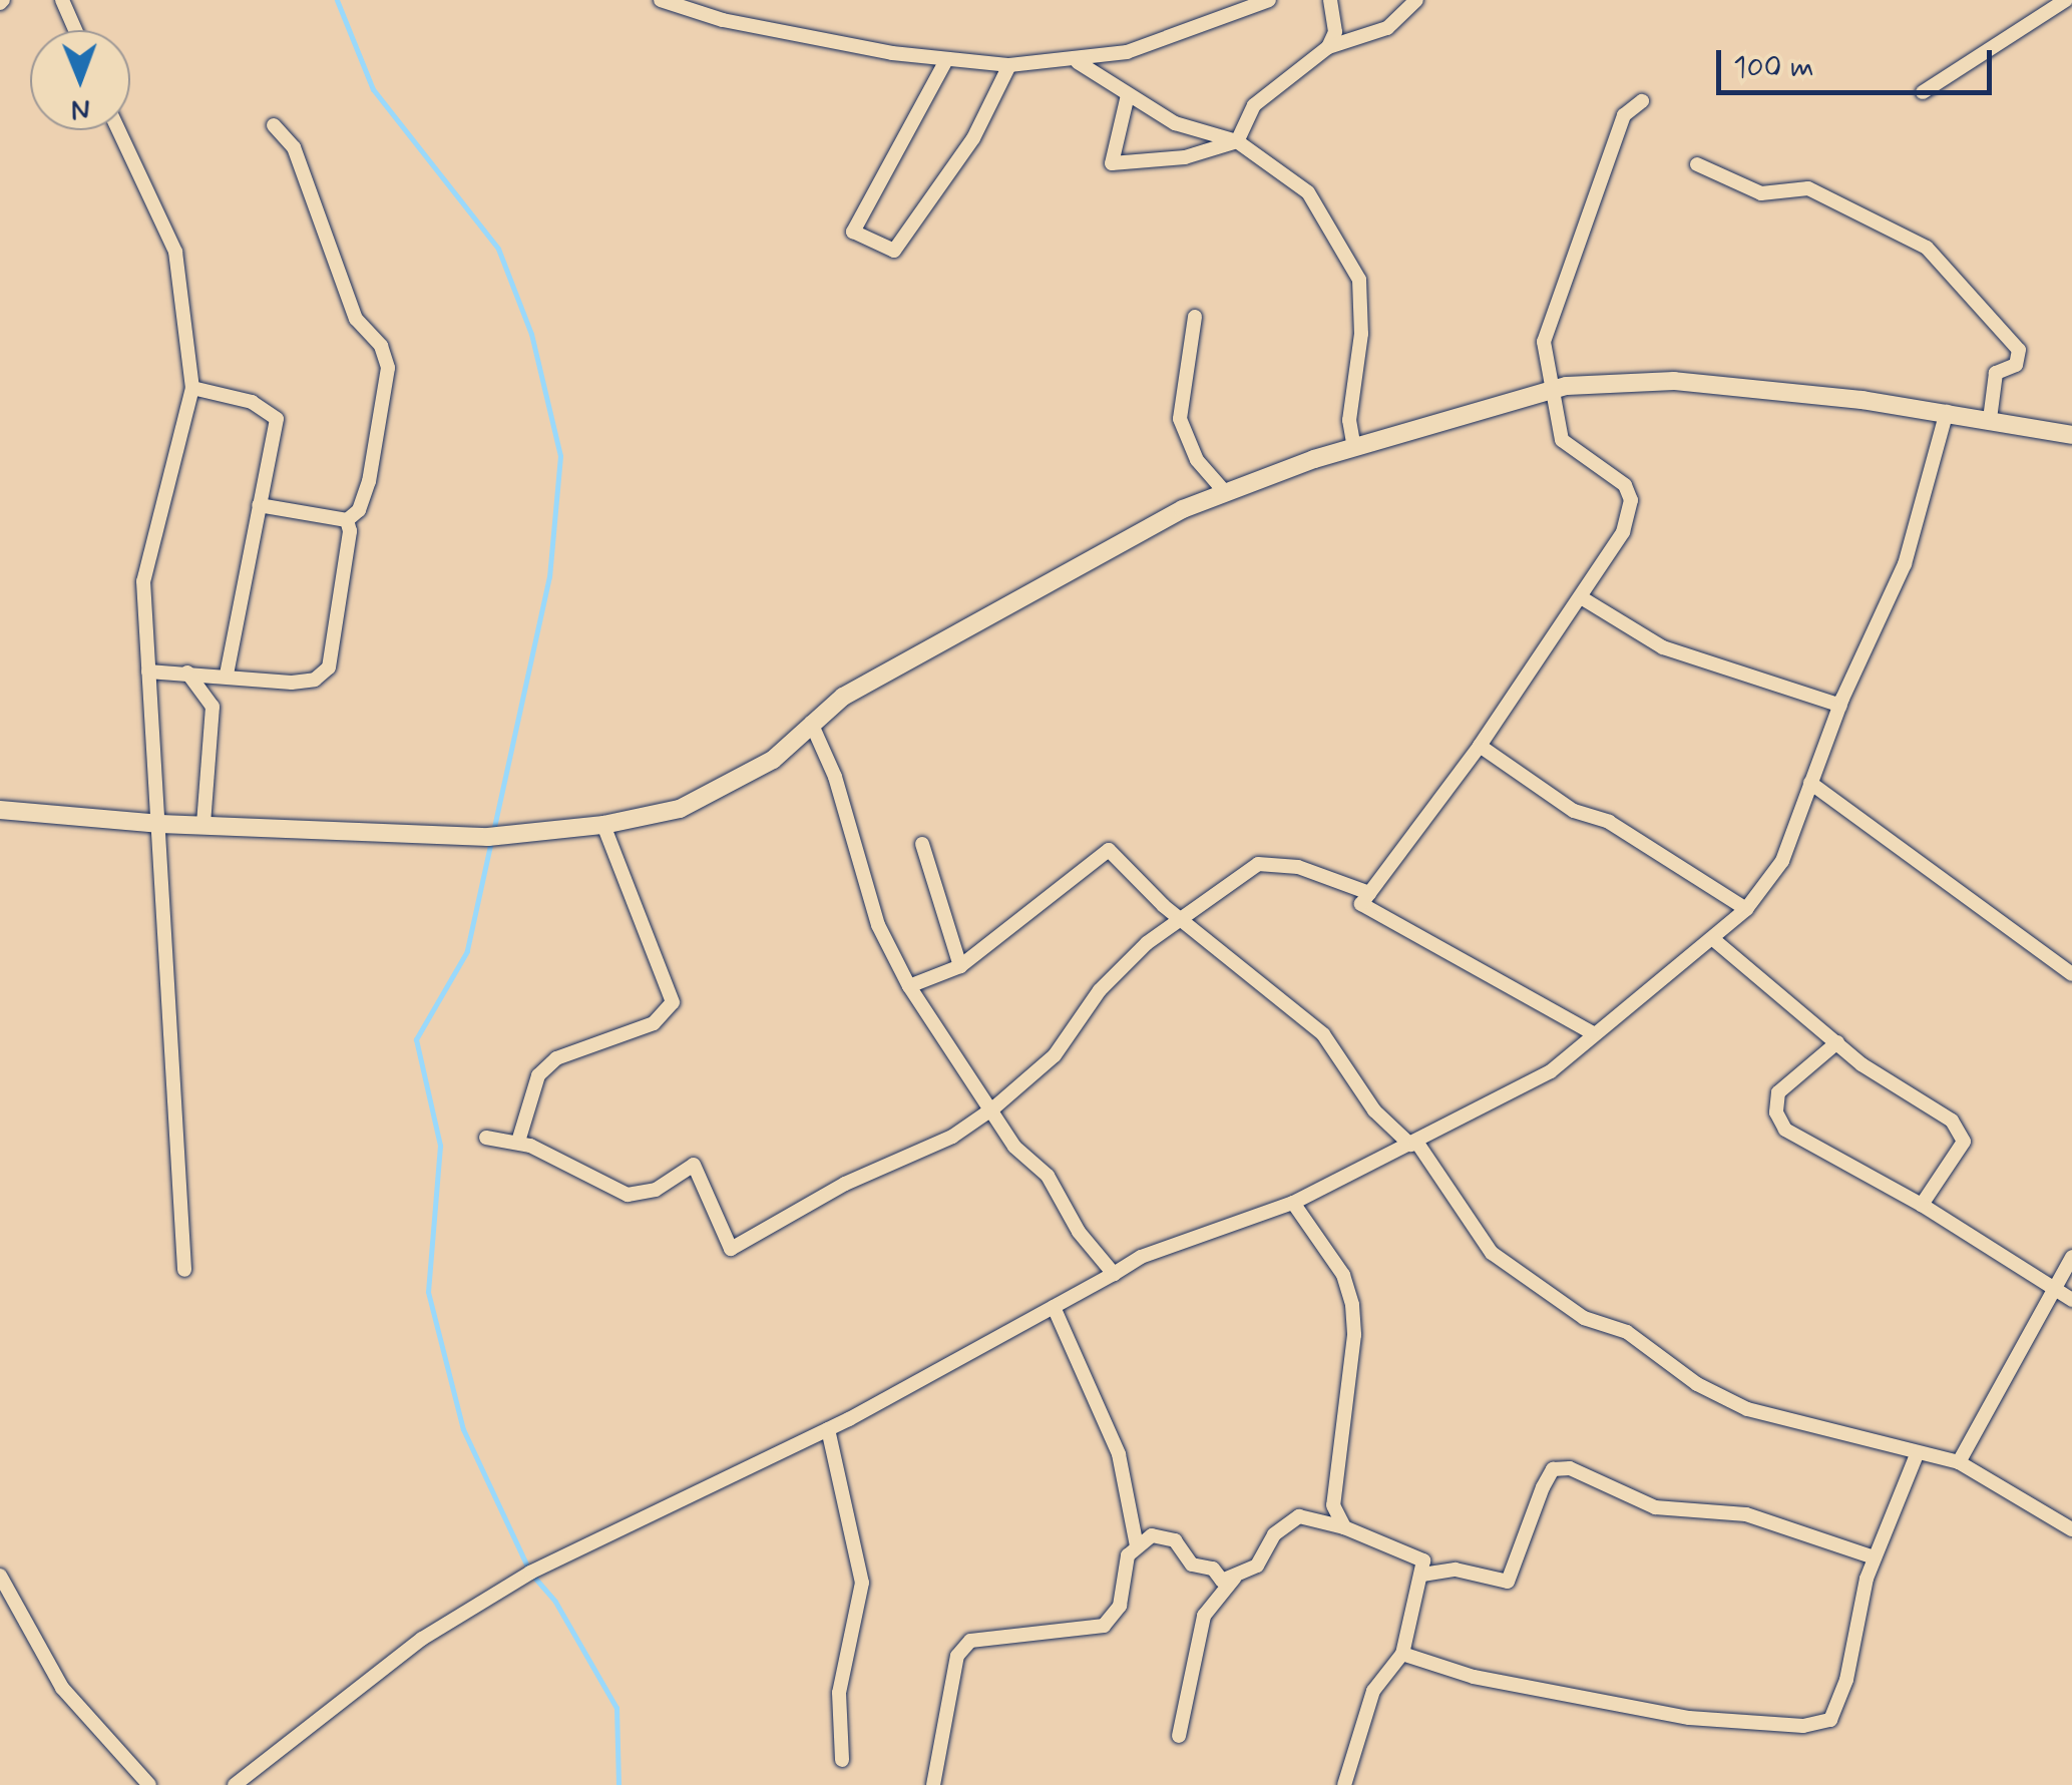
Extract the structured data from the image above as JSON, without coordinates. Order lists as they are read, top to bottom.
{
  "scale_bar": "100 m",
  "north": "bottom"
}
